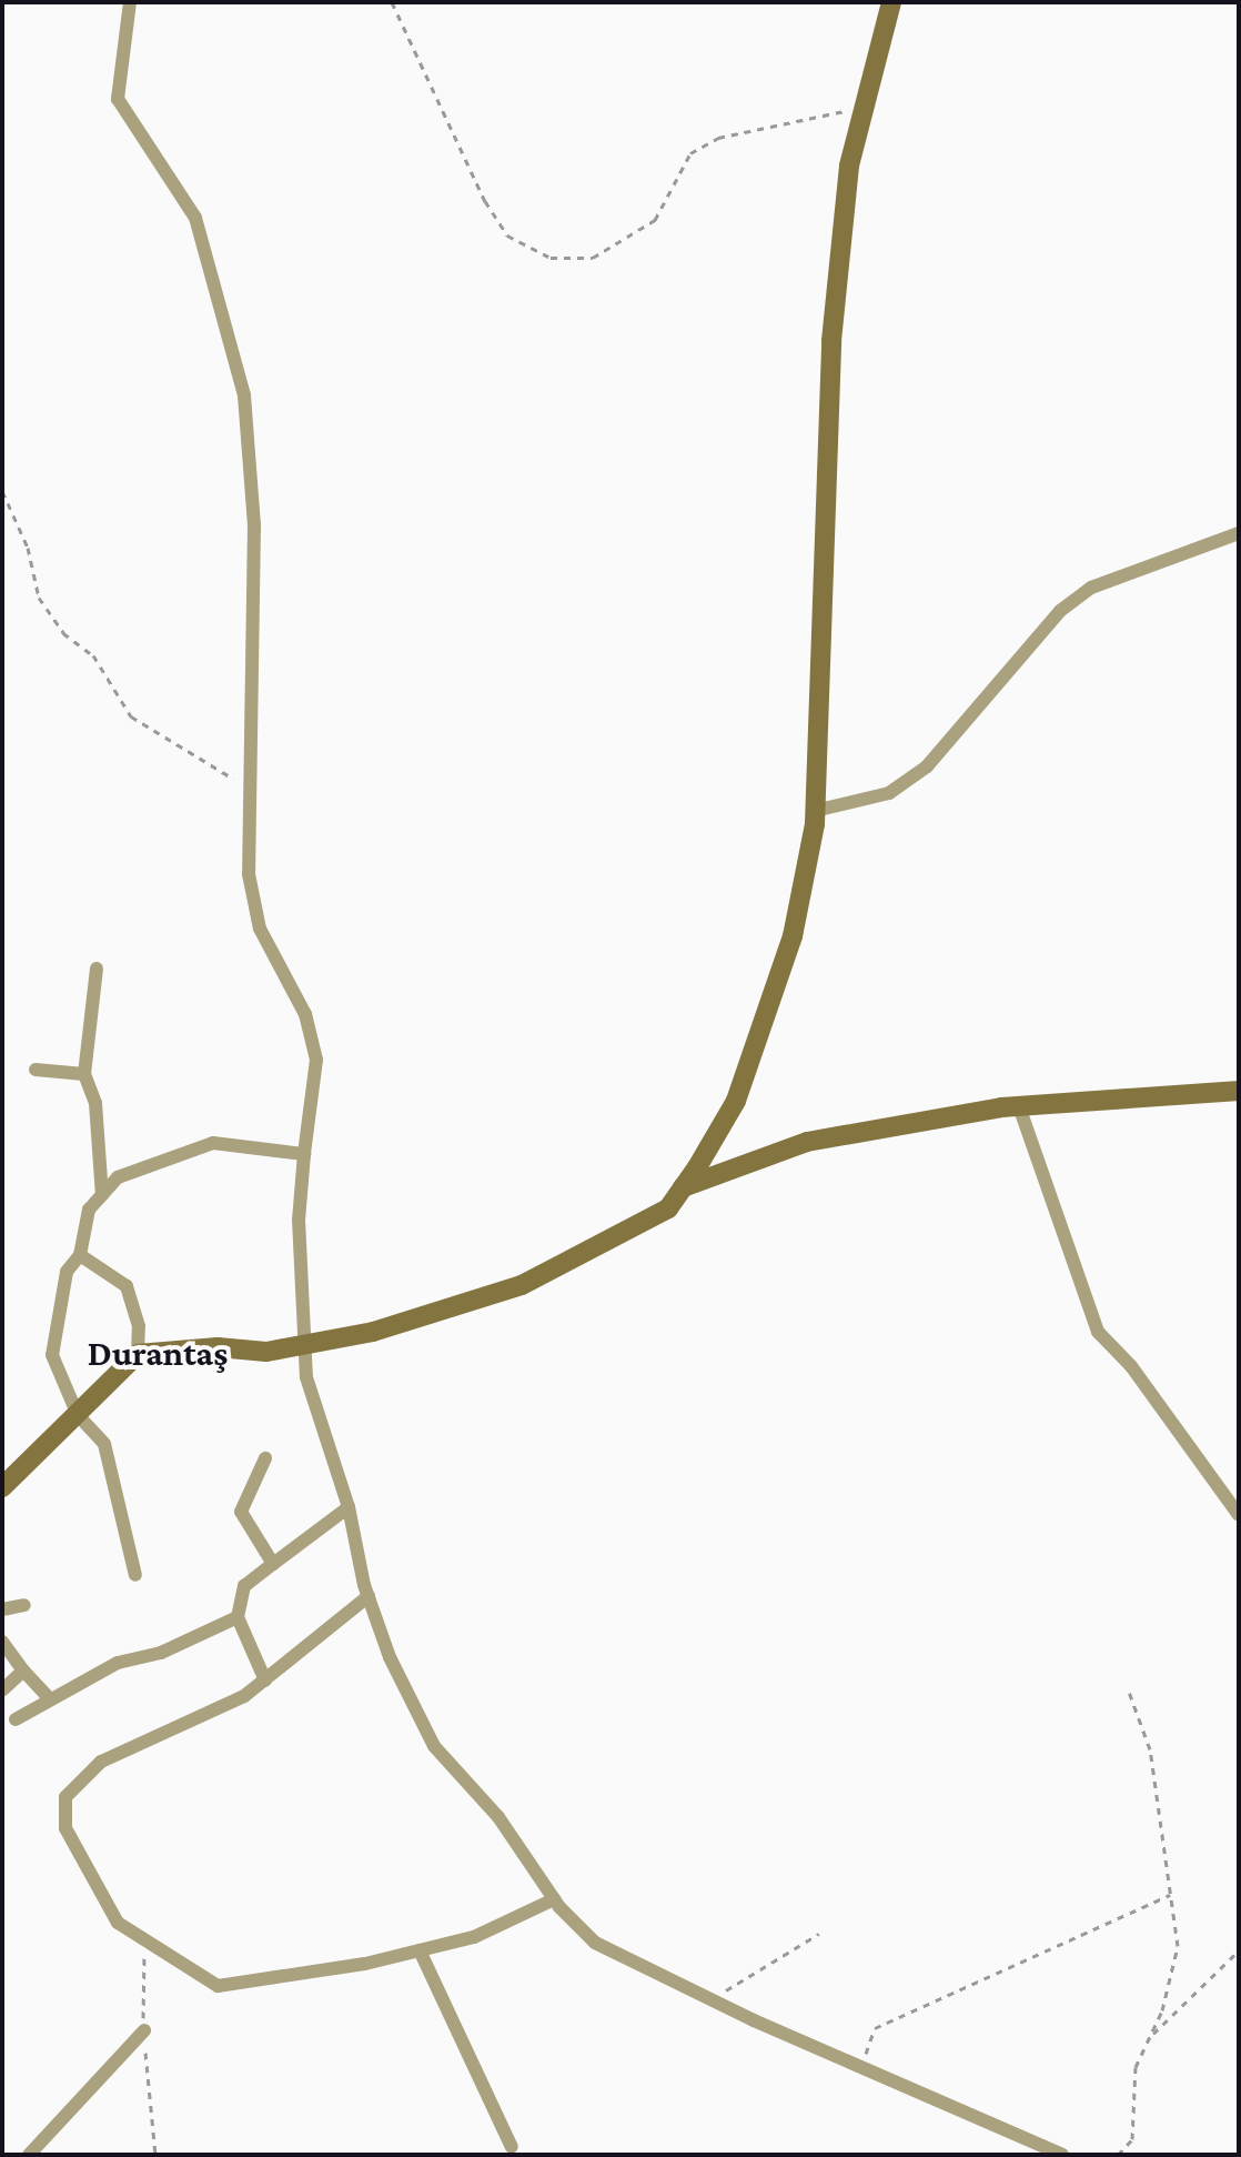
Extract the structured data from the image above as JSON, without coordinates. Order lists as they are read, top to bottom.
{
  "districts": ["Durantaş"]
}
